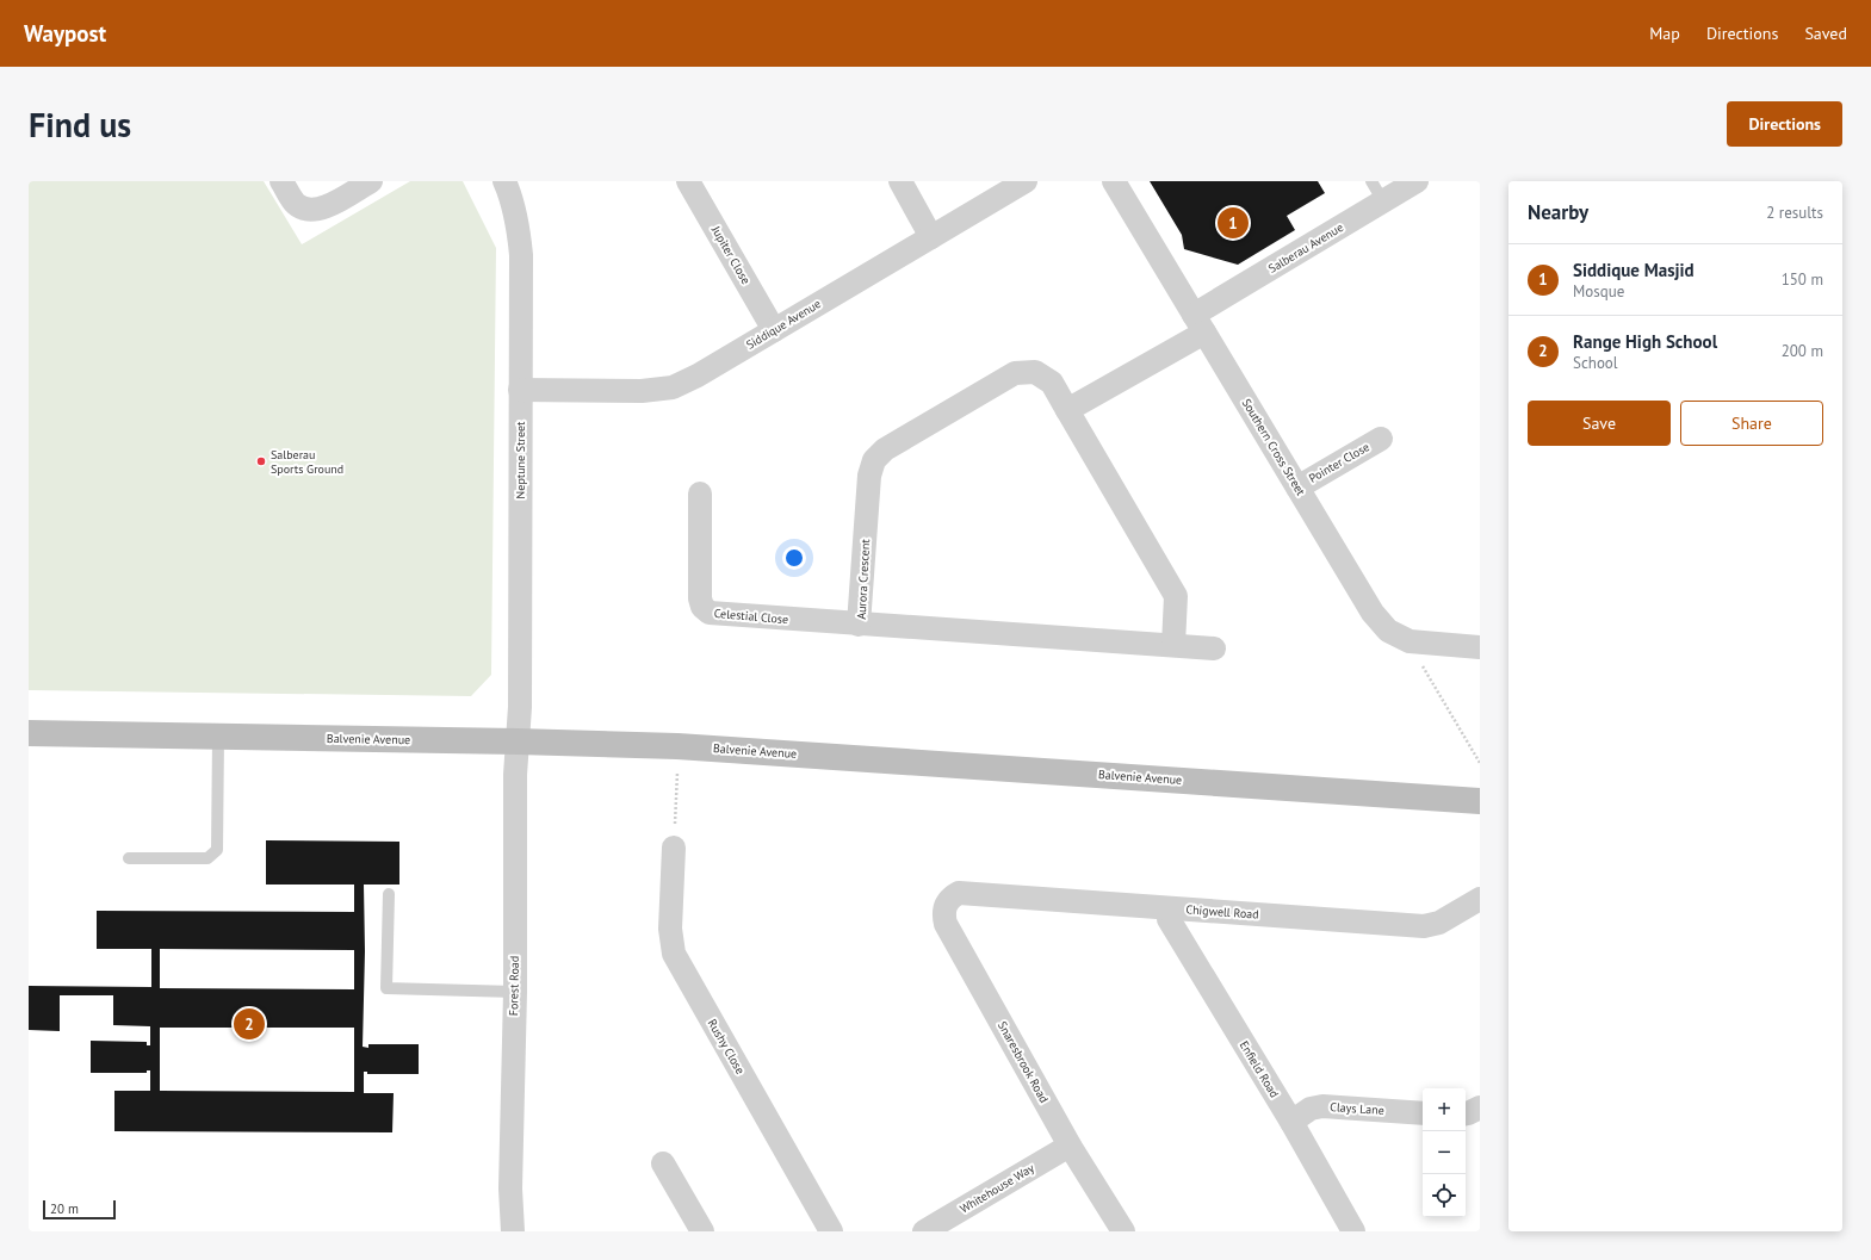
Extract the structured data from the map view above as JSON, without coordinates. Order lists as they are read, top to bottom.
{
  "streets": {
    "street": [
      "Salberau Avenue",
      "Jupiter Close",
      "Siddique Avenue",
      "Southern Cross Street",
      "Neptune Street",
      "Pointer Close",
      "Aurora Crescent",
      "Celestial Close",
      "Balvenie Avenue",
      "Chigwell Road",
      "Forest Road",
      "Rushy Close",
      "Snaresbrook Road",
      "Enfield Road",
      "Clays Lane",
      "Whitehouse Way"
    ]
  },
  "crossings": [
    ["Salberau Avenue", "Southern Cross Street"],
    ["Jupiter Close", "Siddique Avenue"],
    ["Siddique Avenue", "Neptune Street"],
    ["Southern Cross Street", "Pointer Close"],
    ["Neptune Street", "Balvenie Avenue"],
    ["Neptune Street", "Forest Road"],
    ["Aurora Crescent", "Celestial Close"],
    ["Balvenie Avenue", "Forest Road"],
    ["Chigwell Road", "Snaresbrook Road"],
    ["Chigwell Road", "Enfield Road"],
    ["Snaresbrook Road", "Whitehouse Way"],
    ["Enfield Road", "Clays Lane"]
  ],
  "places": ["Salberau Sports Ground"],
  "scale_bar": "20 m",
  "page": {
    "header": "Waypost",
    "nav": ["Map", "Directions", "Saved"],
    "buttons": [
      "Directions",
      ["Save", "Share"]
    ],
    "title": "Find us",
    "heading": ["Nearby", "2 results"],
    "pins": ["1", "2"],
    "list": [
      {
        "mark": "1",
        "name": "Siddique Masjid",
        "note": "Mosque",
        "value": "150 m"
      },
      {
        "mark": "2",
        "name": "Range High School",
        "note": "School",
        "value": "200 m"
      }
    ],
    "map_buttons": ["+", "−"],
    "scale": "20 m"
  }
}
